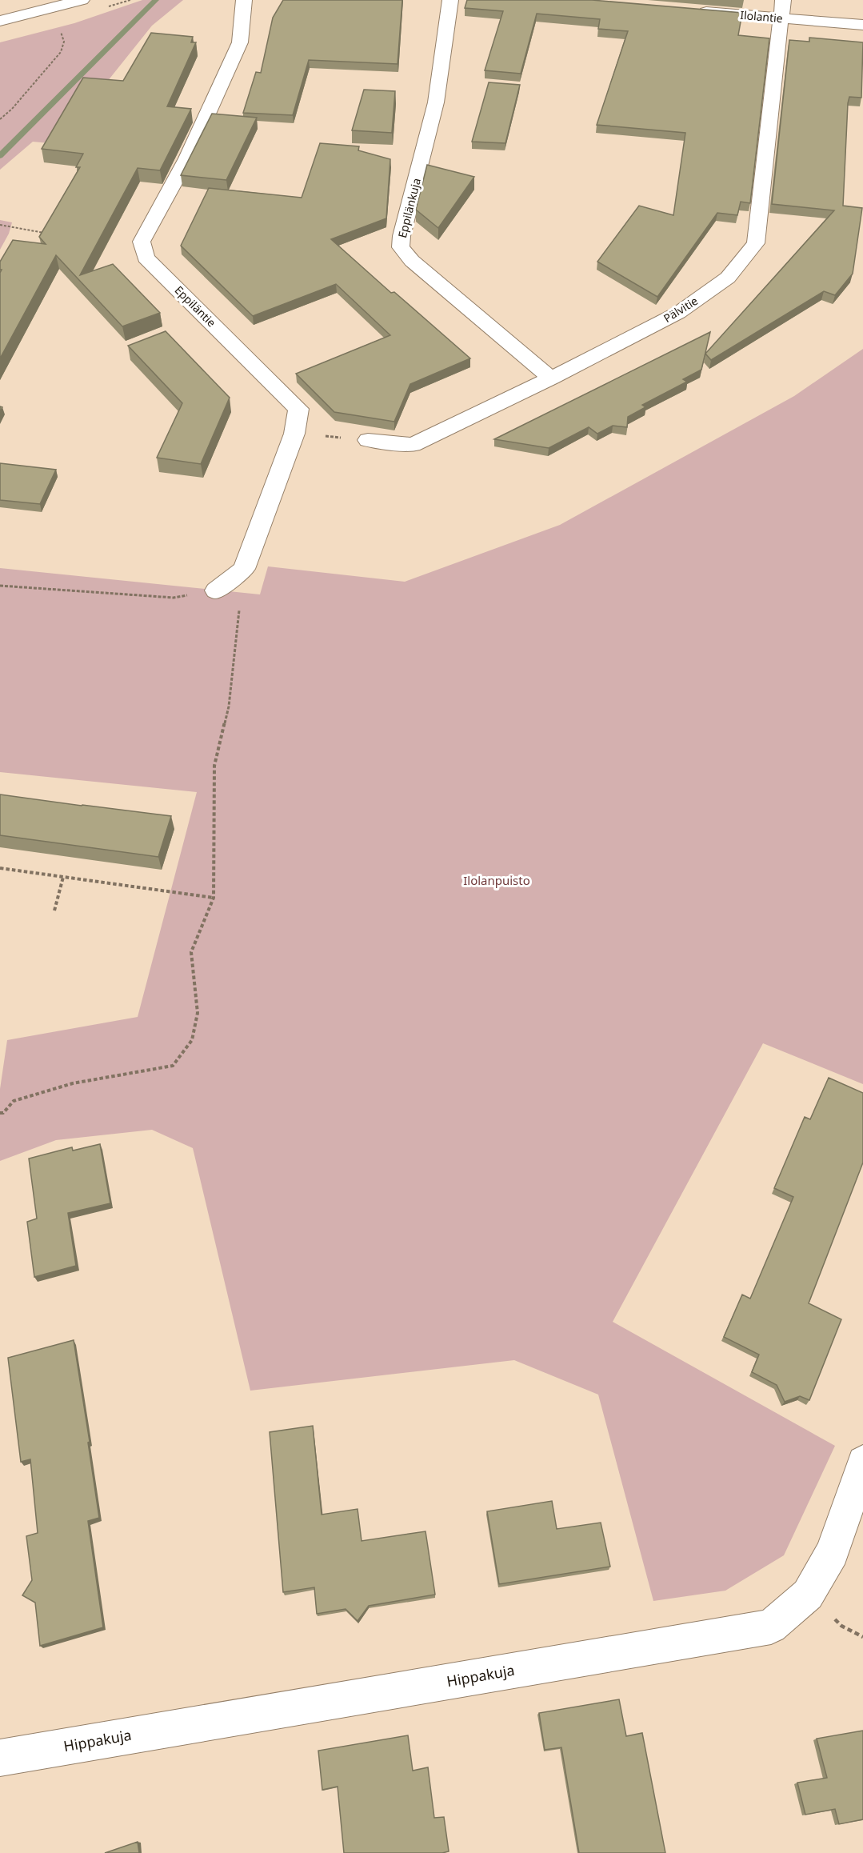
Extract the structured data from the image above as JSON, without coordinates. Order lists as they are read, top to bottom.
{
  "streets": {
    "street": [
      "Ilolantie",
      "Eppilänkuja",
      "Eppiläntie",
      "Pälvitie",
      "Hippakuja"
    ]
  },
  "crossings": [
    ["Ilolantie", "Pälvitie"],
    ["Eppilänkuja", "Pälvitie"]
  ],
  "parks": ["Ilolanpuisto"]
}
